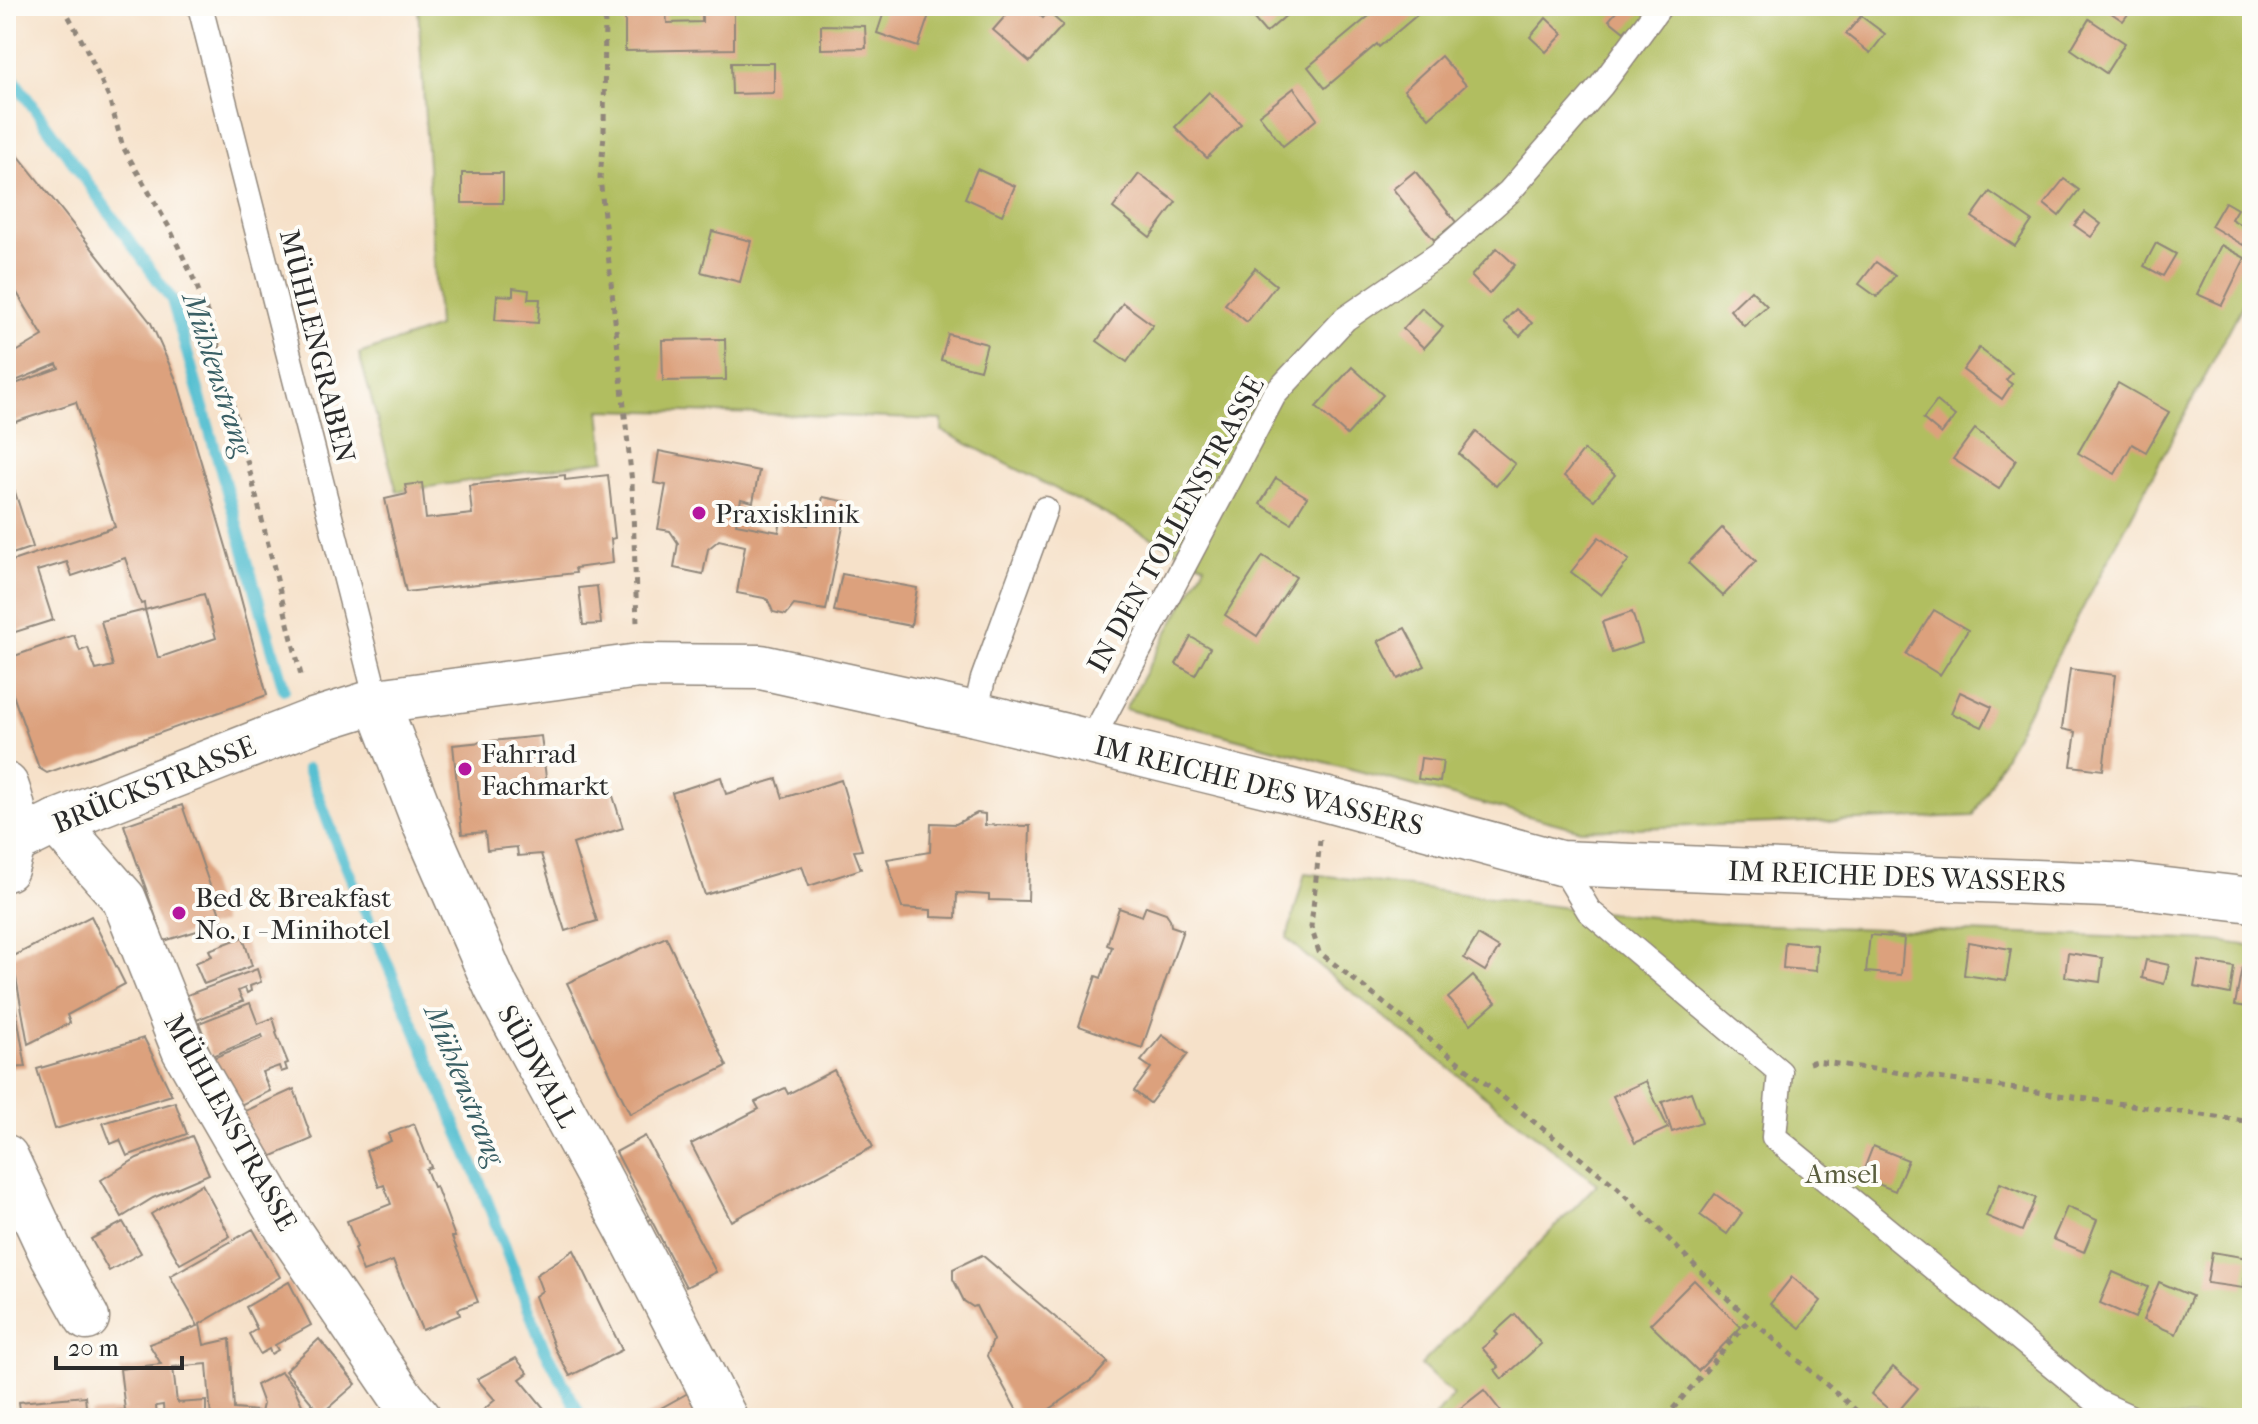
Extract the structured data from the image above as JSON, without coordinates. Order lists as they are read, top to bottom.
{
  "streets": {
    "street": [
      "BRÜCKSTRASSE",
      "IM REICHE DES WASSERS",
      "SÜDWALL",
      "MÜHLENSTRASSE"
    ],
    "lane": ["MÜHLENGRABEN", "IN DEN TOLLENSTRASSE"]
  },
  "crossings": [
    ["MÜHLENGRABEN", "IM REICHE DES WASSERS"],
    ["MÜHLENGRABEN", "SÜDWALL"],
    ["IN DEN TOLLENSTRASSE", "IM REICHE DES WASSERS"],
    ["BRÜCKSTRASSE", "IM REICHE DES WASSERS"],
    ["BRÜCKSTRASSE", "MÜHLENSTRASSE"],
    ["IM REICHE DES WASSERS", "SÜDWALL"]
  ],
  "water": ["Mühlenstrang"],
  "parks": ["Amsel"],
  "places": ["Praxisklinik", "Fahrrad Fachmarkt", "Bed & Breakfast No. 1 - Minihotel"],
  "scale_bar": "20 m"
}
